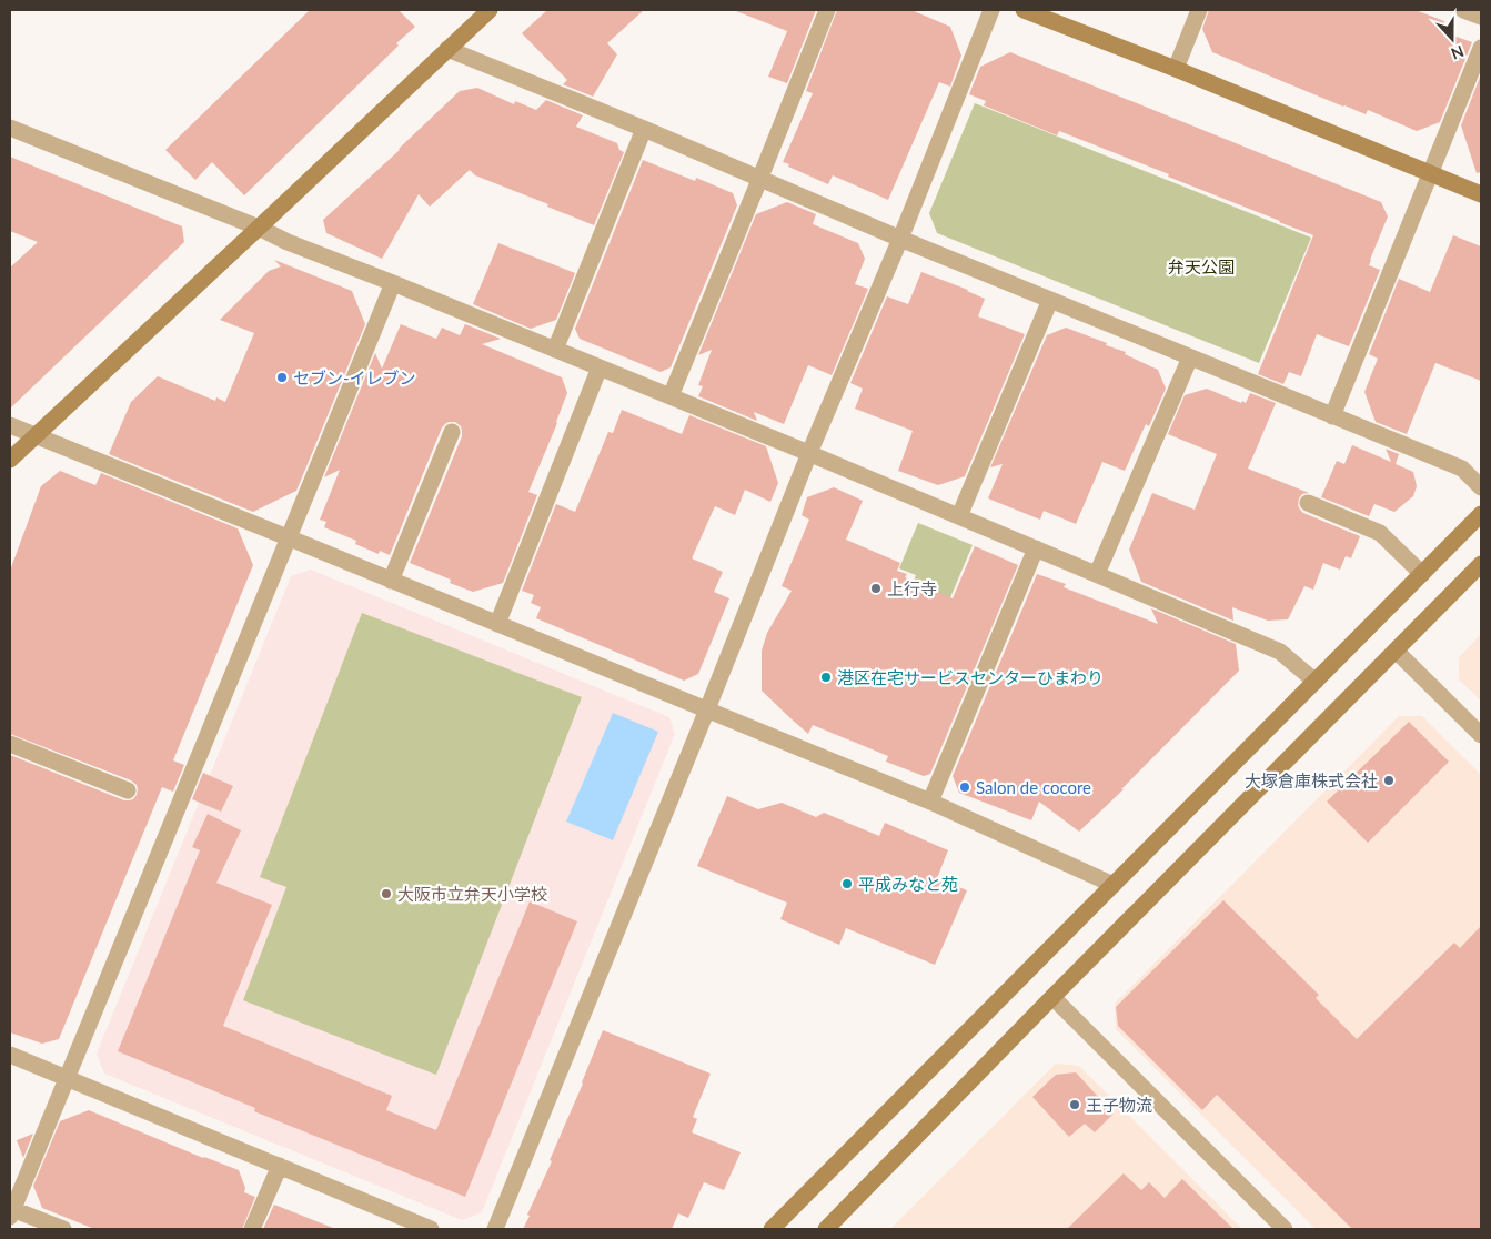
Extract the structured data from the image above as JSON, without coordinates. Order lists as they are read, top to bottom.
{
  "parks": ["弁天公園"],
  "places": [
    "セブン-イレブン",
    "上行寺",
    "港区在宅サービスセンターひまわり",
    "大塚倉庫株式会社",
    "Salon de cocore",
    "平成みなと苑",
    "大阪市立弁天小学校",
    "王子物流"
  ],
  "north": "bottom"
}
